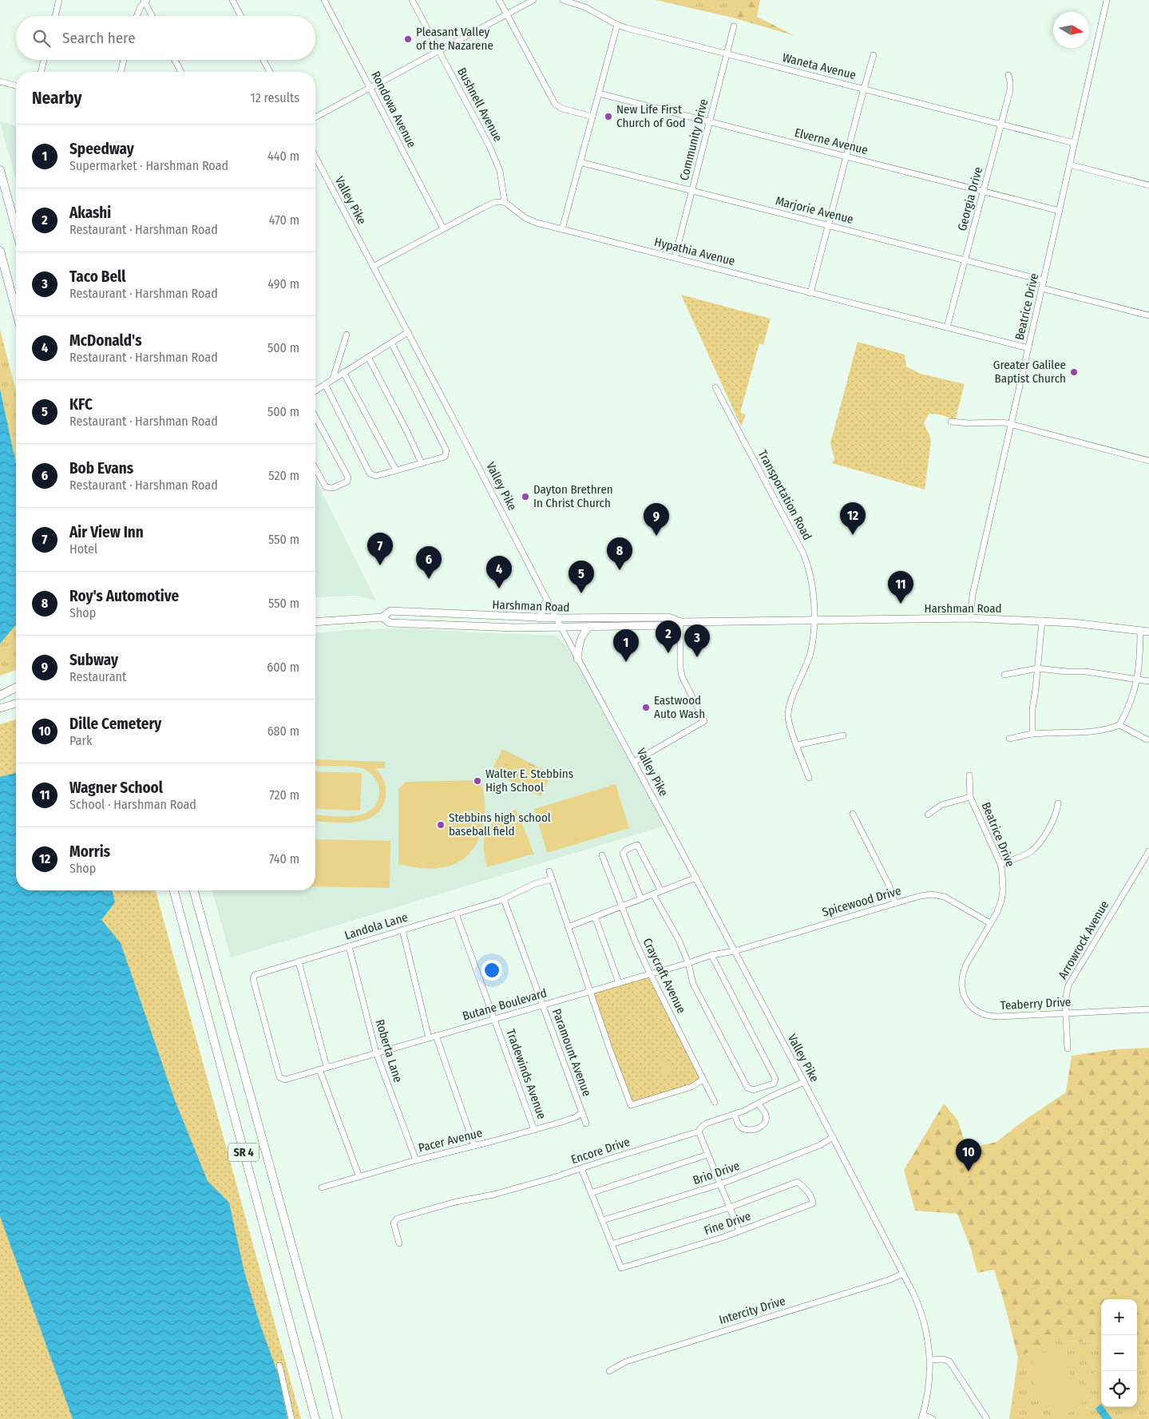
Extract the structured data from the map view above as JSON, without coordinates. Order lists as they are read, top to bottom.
{
  "streets": {
    "highway": ["SR 4"],
    "main road": ["Harshman Road"],
    "street": [
      "Waneta Avenue",
      "Bushnell Avenue",
      "Rondowa Avenue",
      "Community Drive",
      "Elverne Avenue",
      "Georgia Drive",
      "Valley Pike",
      "Marjorie Avenue",
      "Hypathia Avenue",
      "Beatrice Drive",
      "Transportation Road",
      "Spicewood Drive",
      "Landola Lane",
      "Arrowrock Avenue",
      "Craycraft Avenue",
      "Teaberry Drive",
      "Butane Boulevard",
      "Roberta Lane",
      "Paramount Avenue",
      "Tradewinds Avenue",
      "Pacer Avenue",
      "Encore Drive",
      "Brio Drive",
      "Fine Drive",
      "Intercity Drive"
    ]
  },
  "crossings": [
    ["Waneta Avenue", "Community Drive"],
    ["Waneta Avenue", "Georgia Drive"],
    ["Waneta Avenue", "Beatrice Drive"],
    ["Bushnell Avenue", "Hypathia Avenue"],
    ["Community Drive", "Elverne Avenue"],
    ["Community Drive", "Marjorie Avenue"],
    ["Community Drive", "Hypathia Avenue"],
    ["Elverne Avenue", "Georgia Drive"],
    ["Elverne Avenue", "Beatrice Drive"],
    ["Georgia Drive", "Marjorie Avenue"],
    ["Georgia Drive", "Hypathia Avenue"],
    ["Valley Pike", "Harshman Road"],
    ["Valley Pike", "Spicewood Drive"],
    ["Valley Pike", "Butane Boulevard"],
    ["Valley Pike", "Encore Drive"],
    ["Valley Pike", "Brio Drive"],
    ["Valley Pike", "Intercity Drive"],
    ["Marjorie Avenue", "Beatrice Drive"],
    ["Hypathia Avenue", "Beatrice Drive"],
    ["Beatrice Drive", "Harshman Road"],
    ["Beatrice Drive", "Spicewood Drive"],
    ["Beatrice Drive", "Teaberry Drive"],
    ["Transportation Road", "Harshman Road"],
    ["Spicewood Drive", "Teaberry Drive"],
    ["Spicewood Drive", "Butane Boulevard"],
    ["Landola Lane", "Butane Boulevard"],
    ["Landola Lane", "Roberta Lane"],
    ["Landola Lane", "Paramount Avenue"],
    ["Landola Lane", "Tradewinds Avenue"],
    ["Arrowrock Avenue", "Teaberry Drive"],
    ["Craycraft Avenue", "Butane Boulevard"],
    ["Butane Boulevard", "Roberta Lane"],
    ["Butane Boulevard", "Paramount Avenue"],
    ["Butane Boulevard", "Tradewinds Avenue"],
    ["Roberta Lane", "Pacer Avenue"],
    ["Paramount Avenue", "Pacer Avenue"],
    ["Tradewinds Avenue", "Pacer Avenue"]
  ],
  "places": [
    "Pleasant Valley of the Nazarene",
    "New Life First Church of God",
    "Greater Galilee Baptist Church",
    "Dayton Brethren In Christ Church",
    "Eastwood Auto Wash",
    "Walter E. Stebbins High School",
    "Stebbins high school baseball field"
  ],
  "north": "right",
  "page": {
    "search": "Search here",
    "heading": ["Nearby", "12 results"],
    "list": [
      {
        "mark": "1",
        "name": "Speedway",
        "note": "Supermarket · Harshman Road",
        "value": "440 m"
      },
      {
        "mark": "2",
        "name": "Akashi",
        "note": "Restaurant · Harshman Road",
        "value": "470 m"
      },
      {
        "mark": "3",
        "name": "Taco Bell",
        "note": "Restaurant · Harshman Road",
        "value": "490 m"
      },
      {
        "mark": "4",
        "name": "McDonald's",
        "note": "Restaurant · Harshman Road",
        "value": "500 m"
      },
      {
        "mark": "5",
        "name": "KFC",
        "note": "Restaurant · Harshman Road",
        "value": "500 m"
      },
      {
        "mark": "6",
        "name": "Bob Evans",
        "note": "Restaurant · Harshman Road",
        "value": "520 m"
      },
      {
        "mark": "7",
        "name": "Air View Inn",
        "note": "Hotel",
        "value": "550 m"
      },
      {
        "mark": "8",
        "name": "Roy's Automotive",
        "note": "Shop",
        "value": "550 m"
      },
      {
        "mark": "9",
        "name": "Subway",
        "note": "Restaurant",
        "value": "600 m"
      },
      {
        "mark": "10",
        "name": "Dille Cemetery",
        "note": "Park",
        "value": "680 m"
      },
      {
        "mark": "11",
        "name": "Wagner School",
        "note": "School · Harshman Road",
        "value": "720 m"
      },
      {
        "mark": "12",
        "name": "Morris",
        "note": "Shop",
        "value": "740 m"
      }
    ],
    "pins": [
      "12",
      "9",
      "7",
      "8",
      "6",
      "4",
      "5",
      "11",
      "2",
      "3",
      "1",
      "10"
    ],
    "map_buttons": ["+", "−"]
  }
}
